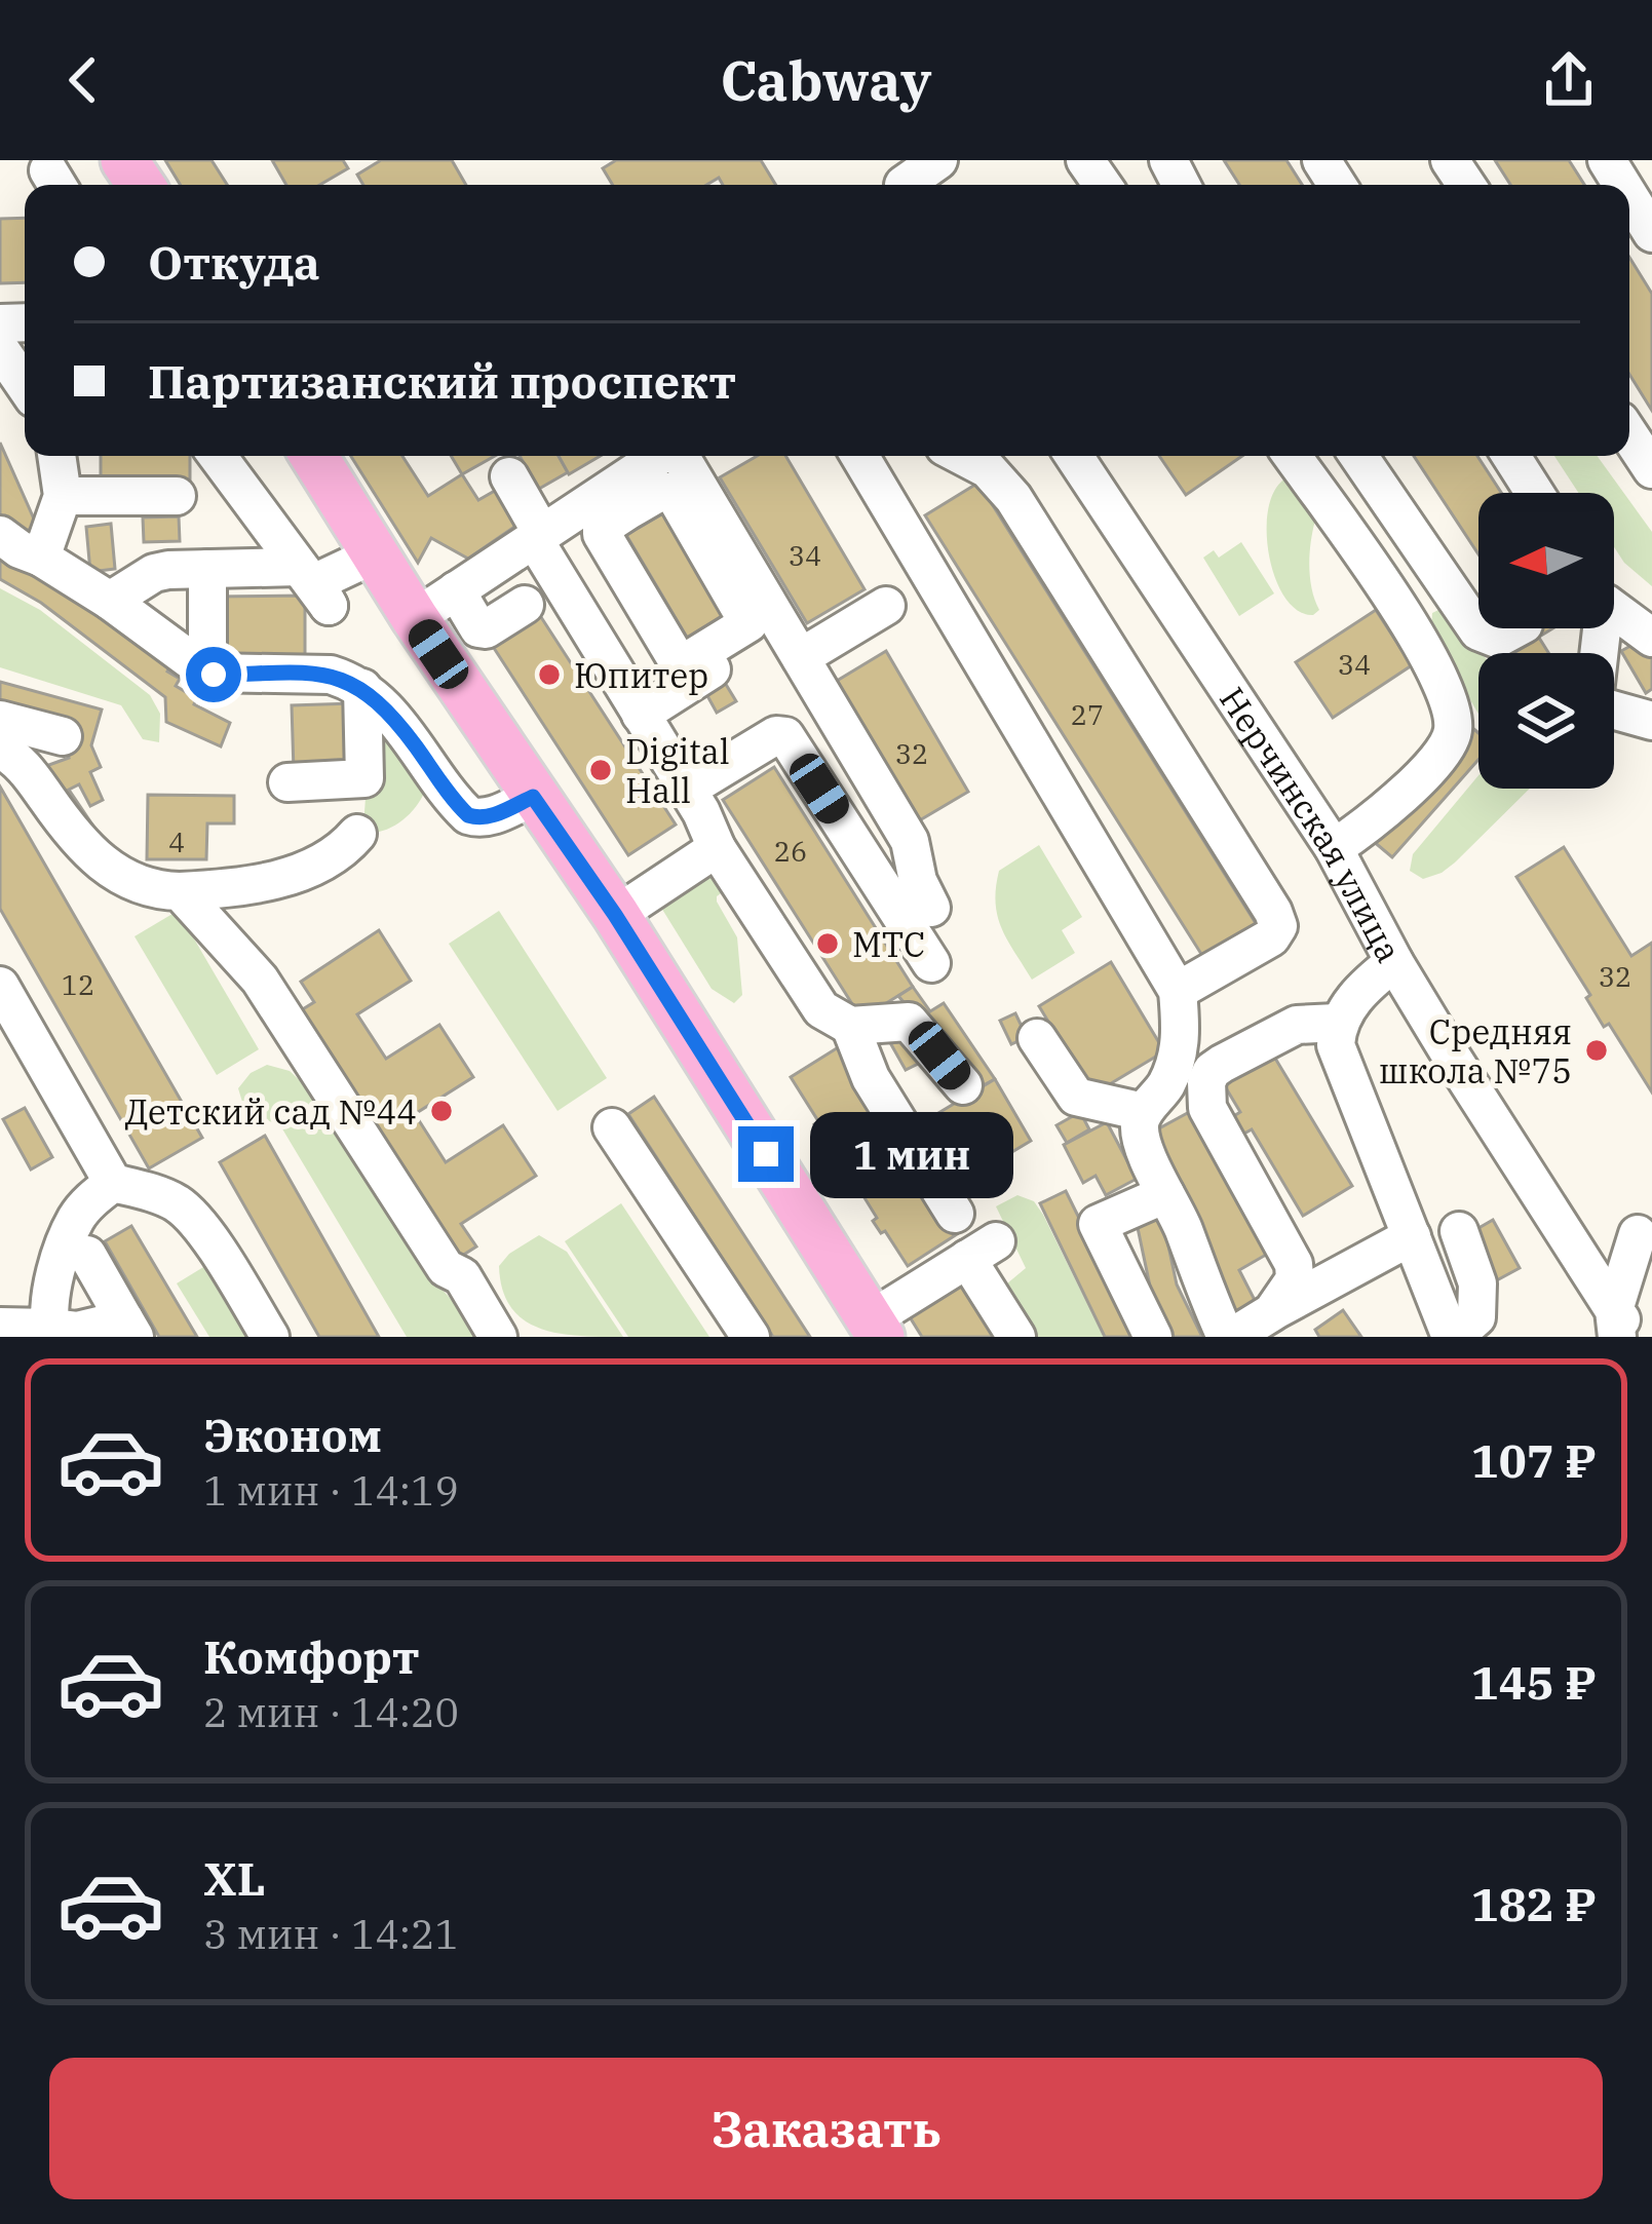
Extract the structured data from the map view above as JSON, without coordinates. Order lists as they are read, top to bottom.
{
  "streets": {
    "street": ["Нерчинская улица"]
  },
  "places": [
    "Юпитер",
    "Digital Hall",
    "МТС",
    "Средняя школа №75",
    "Детский сад №44"
  ],
  "house_numbers": [
    "34",
    "34",
    "27",
    "32",
    "4",
    "26",
    "32",
    "12"
  ],
  "north": "left",
  "page": {
    "header": "Cabway",
    "banner": ["Откуда", "Партизанский проспект"],
    "bubble": "1 мин",
    "list": [
      {
        "name": "Эконом",
        "note": "1 мин · 14:19",
        "value": "107 ₽"
      },
      {
        "name": "Комфорт",
        "note": "2 мин · 14:20",
        "value": "145 ₽"
      },
      {
        "name": "XL",
        "note": "3 мин · 14:21",
        "value": "182 ₽"
      }
    ],
    "buttons": "Заказать"
  }
}
